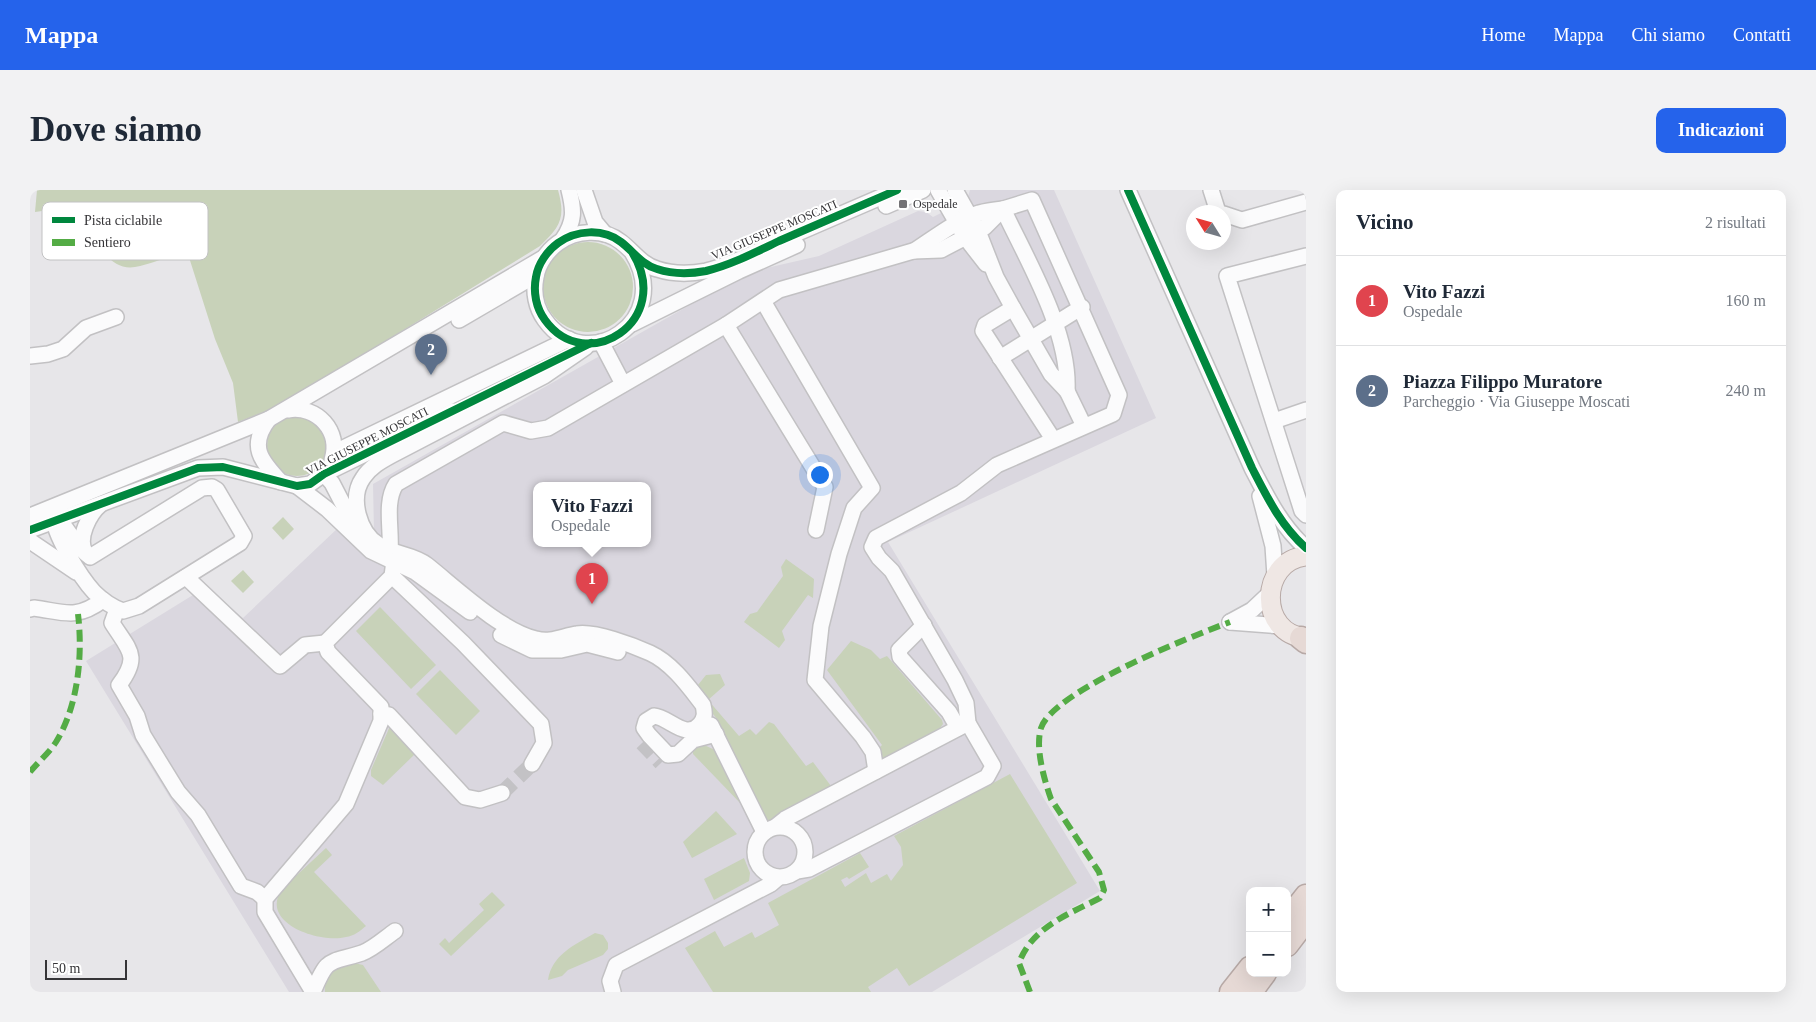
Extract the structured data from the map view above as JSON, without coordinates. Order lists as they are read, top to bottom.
{
  "streets": {
    "street": ["VIA GIUSEPPE MOSCATI"]
  },
  "places": {
    "transit": ["Ospedale"]
  },
  "legend": ["Pista ciclabile", "Sentiero"],
  "scale_bar": "50 m",
  "north": "top left",
  "page": {
    "header": "Mappa",
    "nav": [
      "Home",
      "Mappa",
      "Chi siamo",
      "Contatti"
    ],
    "buttons": "Indicazioni",
    "title": "Dove siamo",
    "heading": ["Vicino", "2 risultati"],
    "list": [
      {
        "mark": "1",
        "name": "Vito Fazzi",
        "note": "Ospedale",
        "value": "160 m"
      },
      {
        "mark": "2",
        "name": "Piazza Filippo Muratore",
        "note": "Parcheggio · Via Giuseppe Moscati",
        "value": "240 m"
      }
    ],
    "pins": ["2", "1"],
    "popup": ["Vito Fazzi", "Ospedale"],
    "map_buttons": ["+", "−"],
    "scale": "50 m"
  }
}
